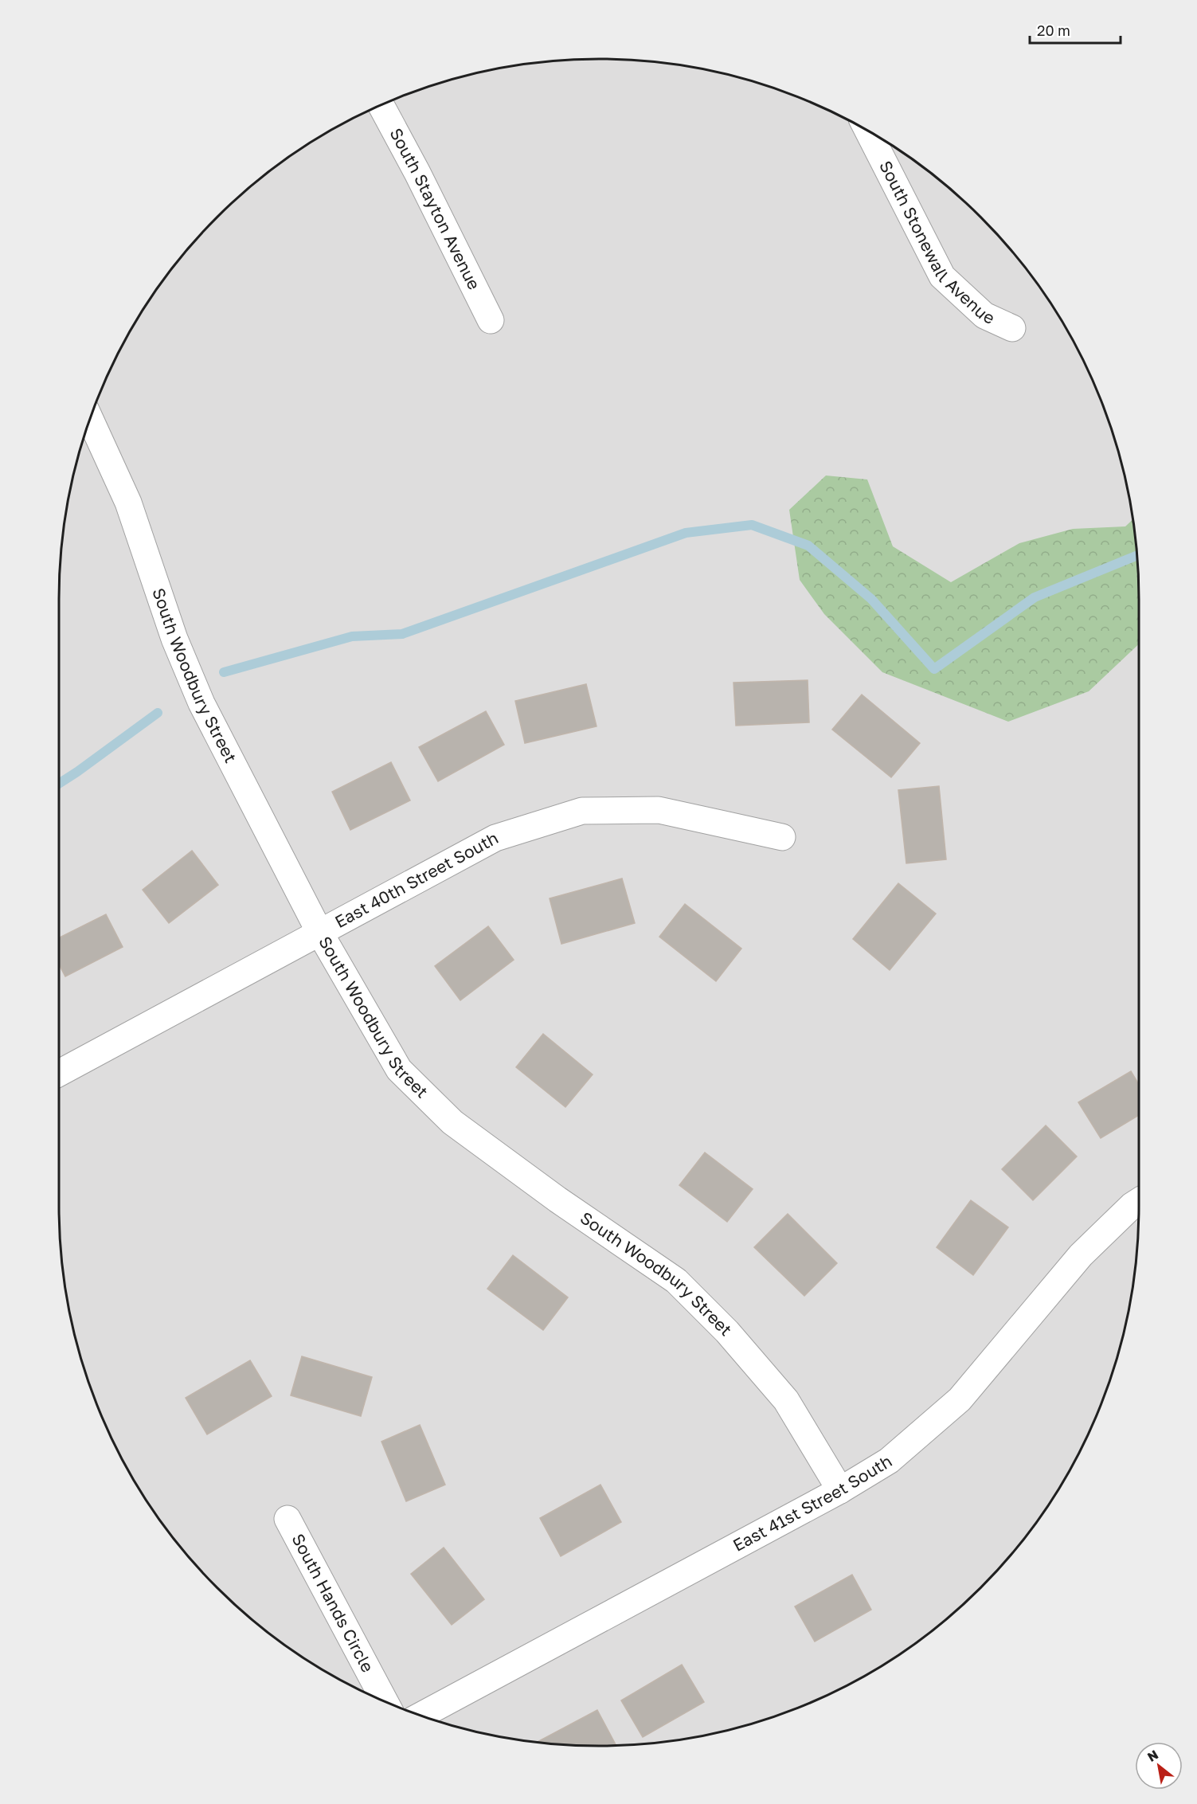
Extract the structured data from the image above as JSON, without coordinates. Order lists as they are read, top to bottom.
{
  "streets": {
    "street": [
      "South Stayton Avenue",
      "South Stonewall Avenue",
      "South Woodbury Street",
      "East 40th Street South",
      "East 41st Street South",
      "South Hands Circle"
    ]
  },
  "crossings": [
    ["South Woodbury Street", "East 40th Street South"],
    ["South Woodbury Street", "East 41st Street South"]
  ],
  "scale_bar": "20 m",
  "north": "top left"
}
